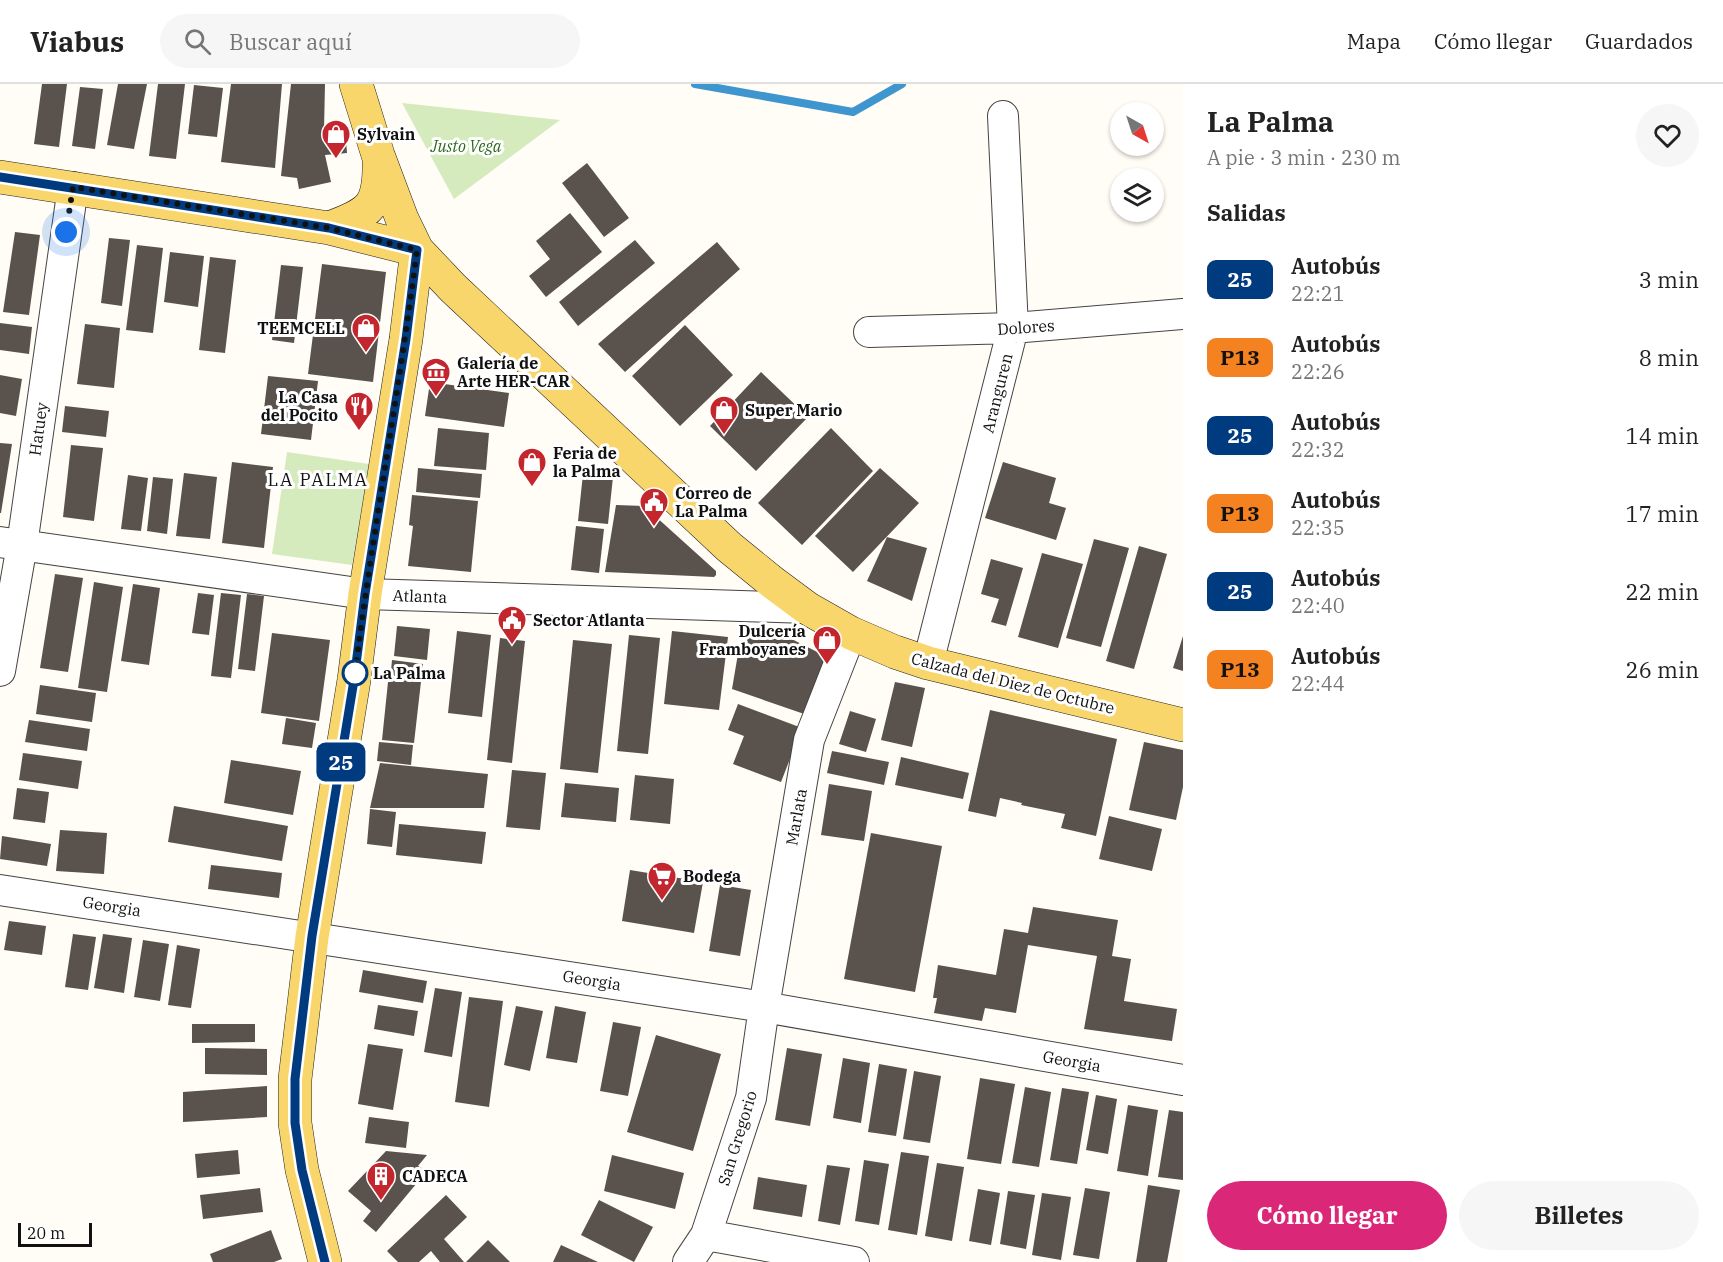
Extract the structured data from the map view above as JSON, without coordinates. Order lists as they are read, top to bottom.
{
  "streets": {
    "main road": ["Calzada del Diez de Octubre"],
    "street": [
      "Dolores",
      "Aranguren",
      "Hatuey",
      "Atlanta",
      "Marlata",
      "Georgia",
      "San Gregorio"
    ]
  },
  "crossings": [
    ["Dolores", "Aranguren"],
    ["Aranguren", "Calzada del Diez de Octubre"],
    ["Hatuey", "Atlanta"],
    ["Atlanta", "Calzada del Diez de Octubre"],
    ["Calzada del Diez de Octubre", "Marlata"],
    ["Marlata", "Georgia"],
    ["Marlata", "San Gregorio"],
    ["Georgia", "San Gregorio"]
  ],
  "districts": ["LA PALMA"],
  "parks": ["Justo Vega"],
  "places": {
    "shop": [
      "Sylvain",
      "TEEMCELL",
      "Super Mario",
      "Feria de la Palma",
      "Dulcería Framboyanes"
    ],
    "museum": ["Galería de Arte HER-CAR"],
    "restaurant": ["La Casa del Pocito"],
    "public building": ["Correo de La Palma", "Sector Atlanta"],
    "other": ["La Palma"],
    "supermarket": ["Bodega"],
    "building": ["CADECA"]
  },
  "lines": ["bus line 25"],
  "scale_bar": "20 m",
  "north": "bottom right",
  "page": {
    "header": "Viabus",
    "search": "Buscar aquí",
    "nav": ["Mapa", "Cómo llegar", "Guardados"],
    "on_map": "25",
    "heading": [
      ["La Palma", "A pie · 3 min · 230 m"],
      "Salidas"
    ],
    "list": [
      {
        "mark": "25",
        "name": "Autobús",
        "note": "22:21",
        "value": "3 min"
      },
      {
        "mark": "P13",
        "name": "Autobús",
        "note": "22:26",
        "value": "8 min"
      },
      {
        "mark": "25",
        "name": "Autobús",
        "note": "22:32",
        "value": "14 min"
      },
      {
        "mark": "P13",
        "name": "Autobús",
        "note": "22:35",
        "value": "17 min"
      },
      {
        "mark": "25",
        "name": "Autobús",
        "note": "22:40",
        "value": "22 min"
      },
      {
        "mark": "P13",
        "name": "Autobús",
        "note": "22:44",
        "value": "26 min"
      }
    ],
    "buttons": ["Cómo llegar", "Billetes"],
    "scale": "20 m"
  }
}
